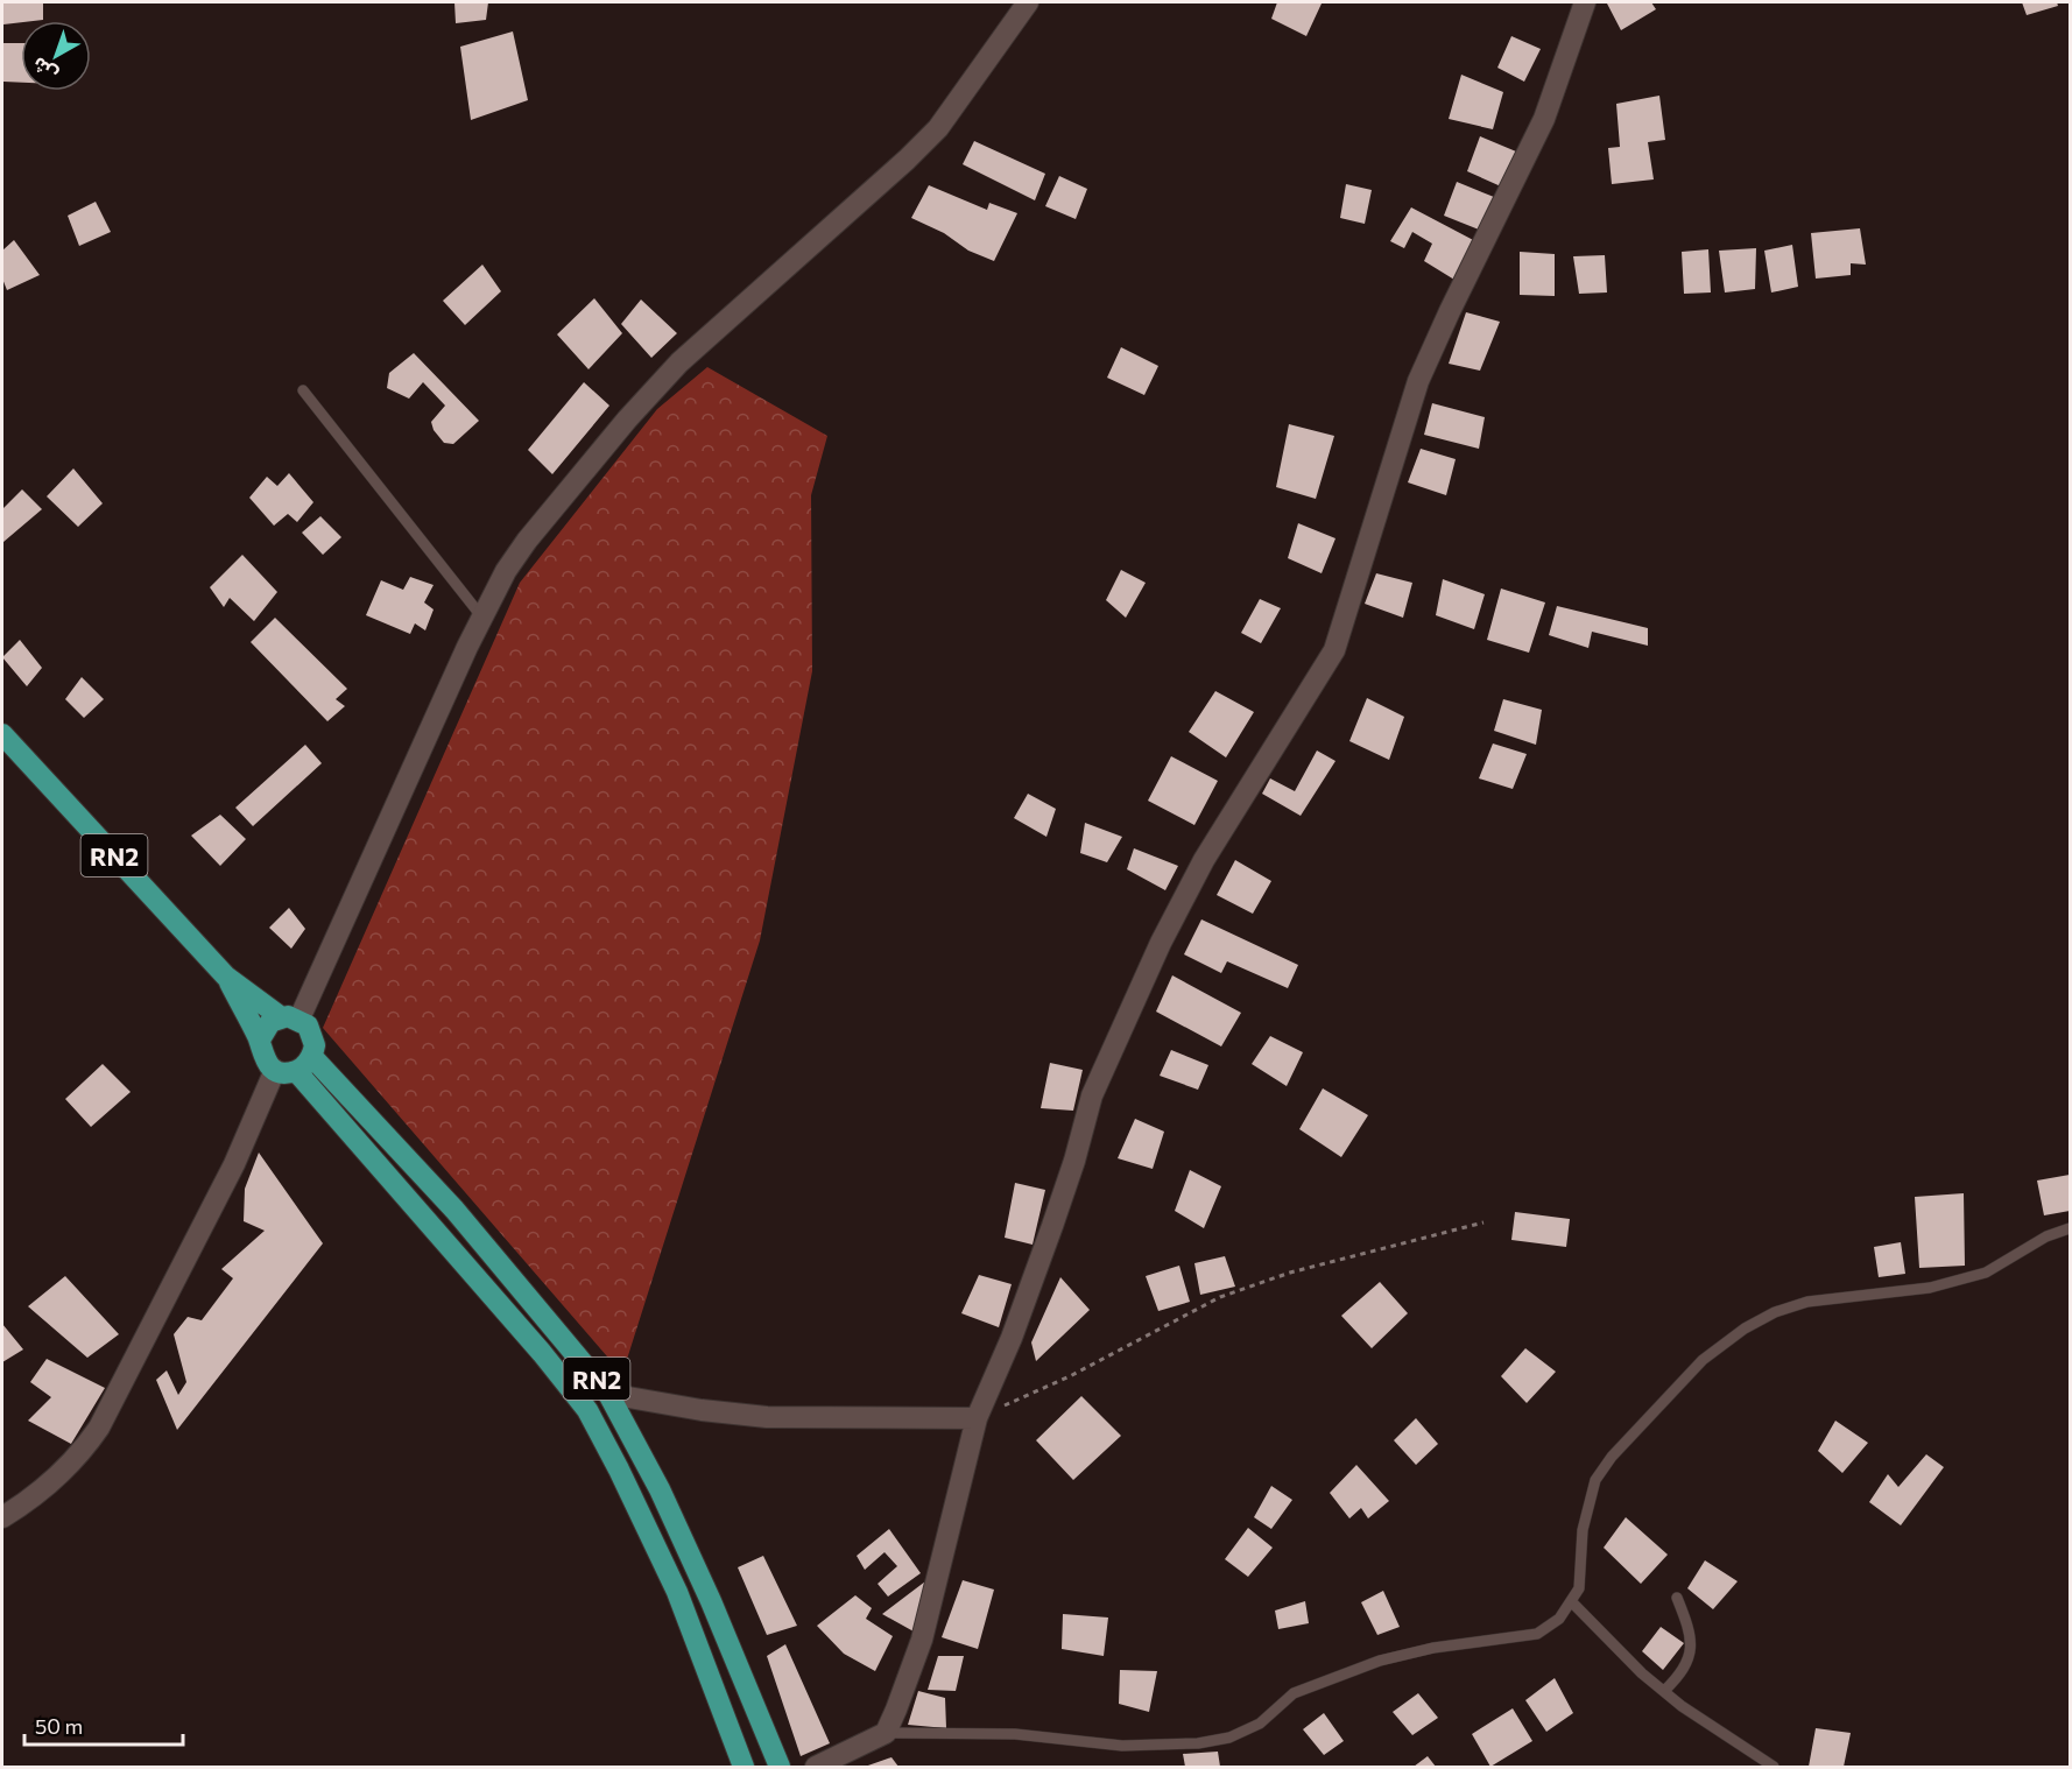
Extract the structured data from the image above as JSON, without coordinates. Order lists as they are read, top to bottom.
{
  "streets": {
    "highway": ["RN2"]
  },
  "scale_bar": "50 m",
  "north": "bottom left"
}
